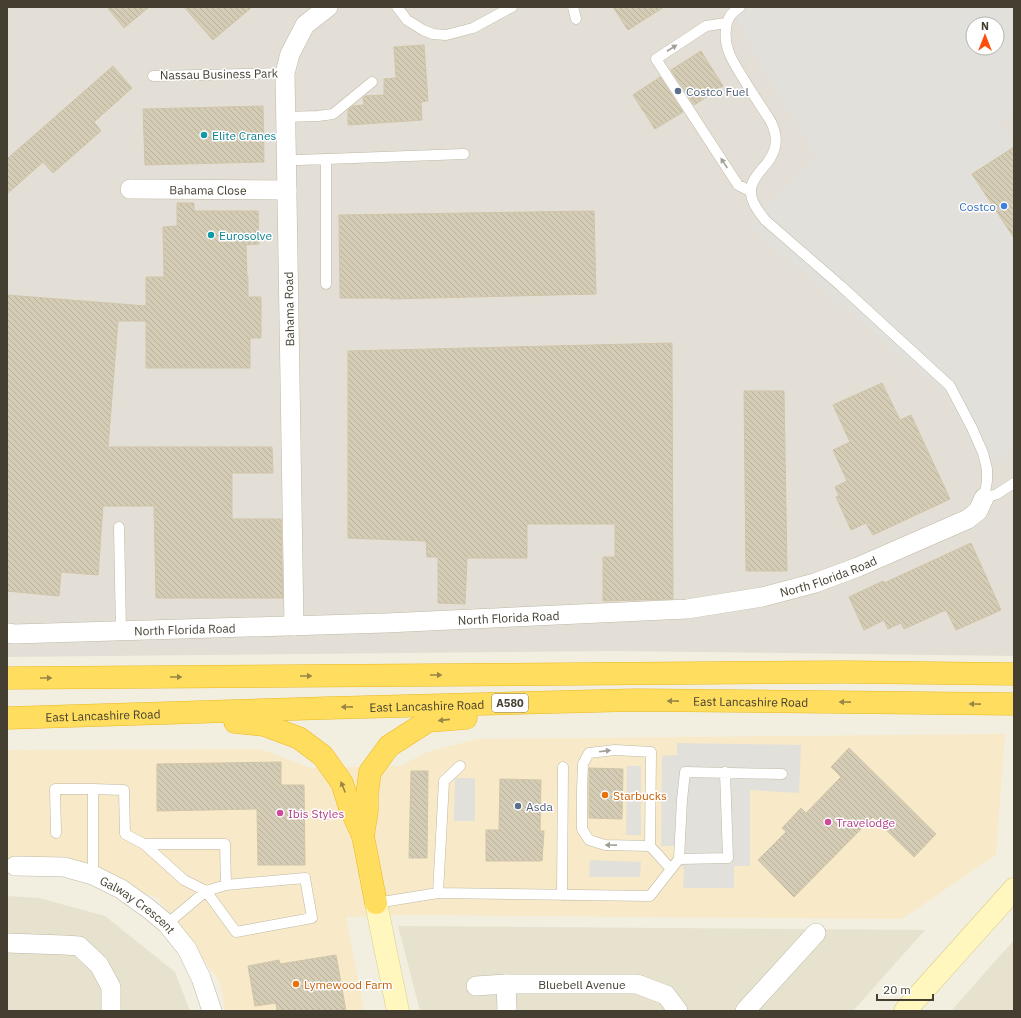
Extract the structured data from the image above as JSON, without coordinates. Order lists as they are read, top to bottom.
{
  "streets": {
    "highway": ["East Lancashire Road", "A580"],
    "street": [
      "Bahama Close",
      "Bahama Road",
      "North Florida Road",
      "Galway Crescent",
      "Bluebell Avenue"
    ],
    "lane": ["Nassau Business Park"]
  },
  "crossings": [
    ["Nassau Business Park", "Bahama Road"],
    ["Bahama Close", "Bahama Road"],
    ["Bahama Road", "North Florida Road"]
  ],
  "places": [
    "Costco Fuel",
    "Elite Cranes",
    "Costco",
    "Eurosolve",
    "Starbucks",
    "Asda",
    "Ibis Styles",
    "Travelodge",
    "Lymewood Farm"
  ],
  "scale_bar": "20 m",
  "north": "top"
}
